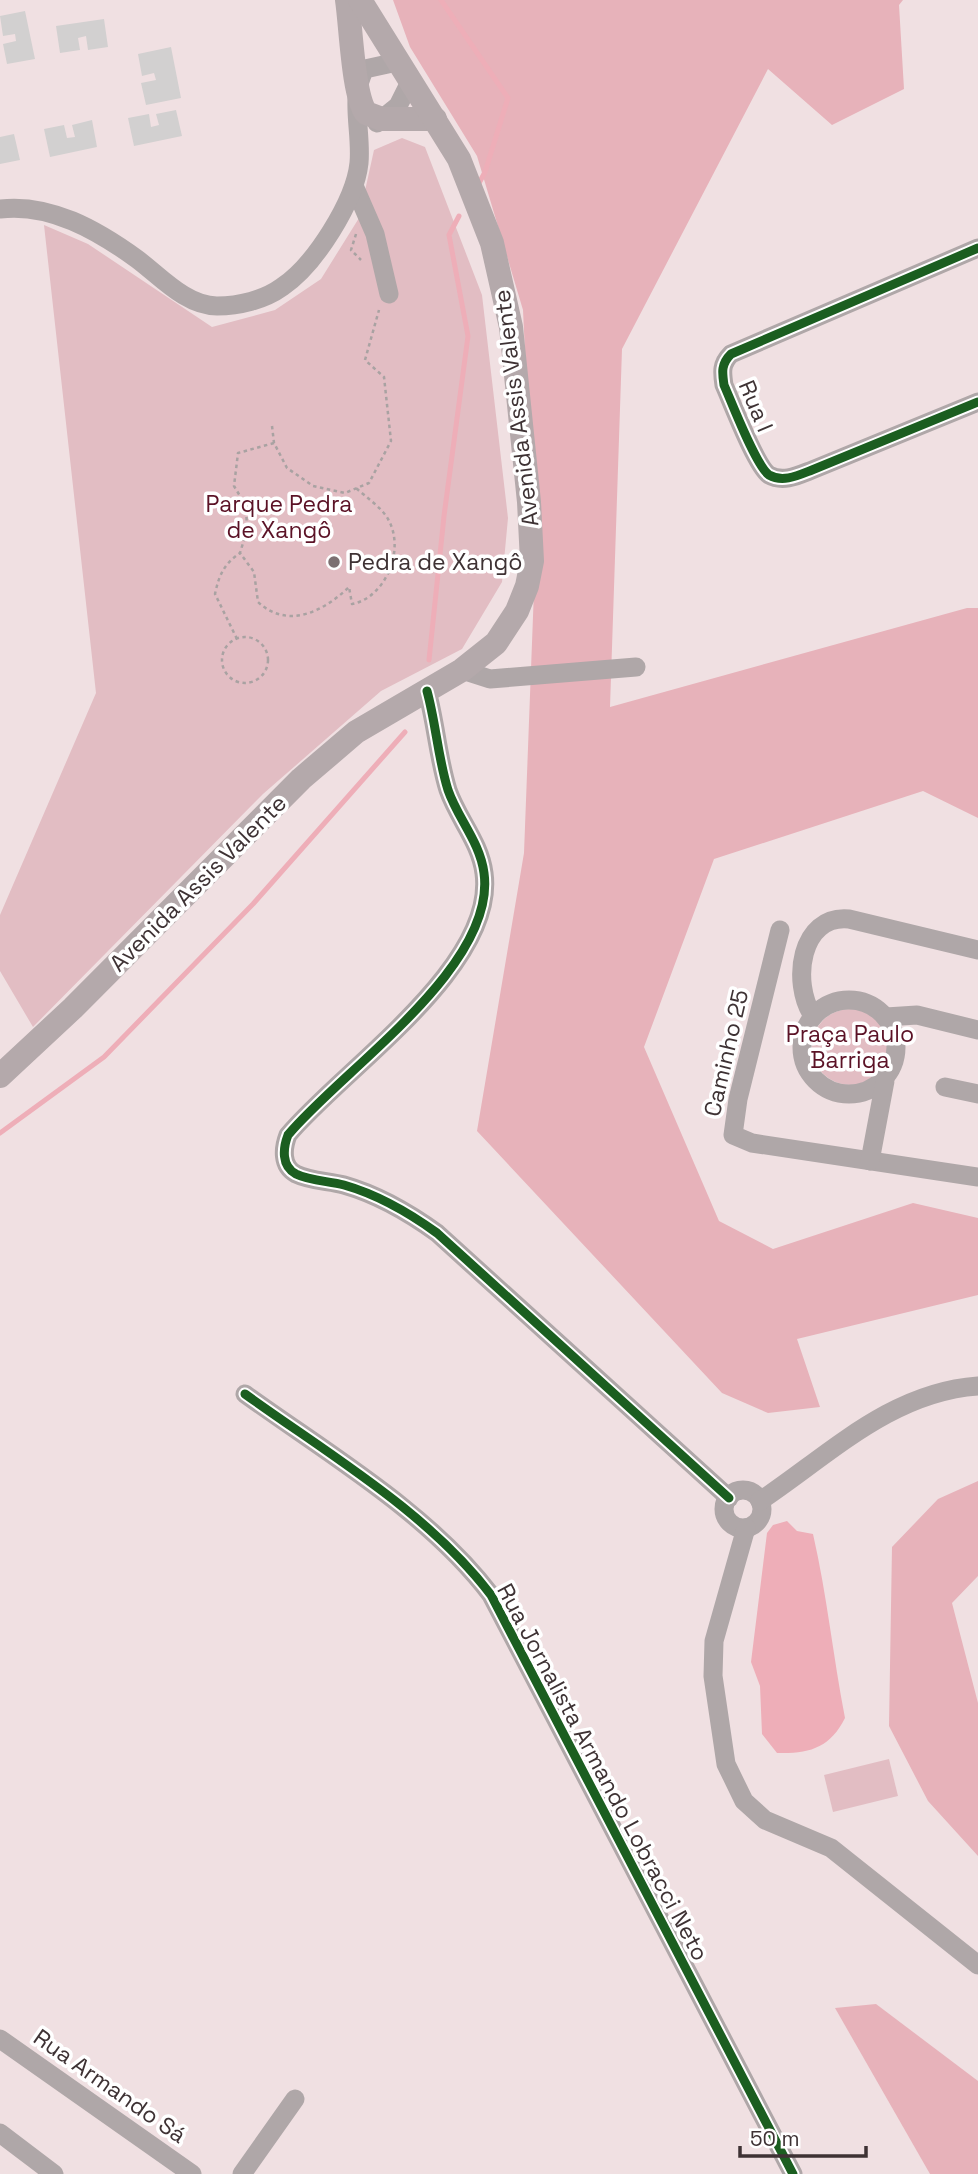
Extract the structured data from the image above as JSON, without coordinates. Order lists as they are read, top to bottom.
{
  "streets": {
    "main road": ["Avenida Assis Valente"],
    "street": [
      "Rua I",
      "Caminho 25",
      "Rua Jornalista Armando Lobracci Neto",
      "Rua Armando Sá"
    ]
  },
  "parks": ["Parque Pedra de Xangô", "Praça Paulo Barriga"],
  "places": ["Pedra de Xangô"],
  "scale_bar": "50 m"
}
